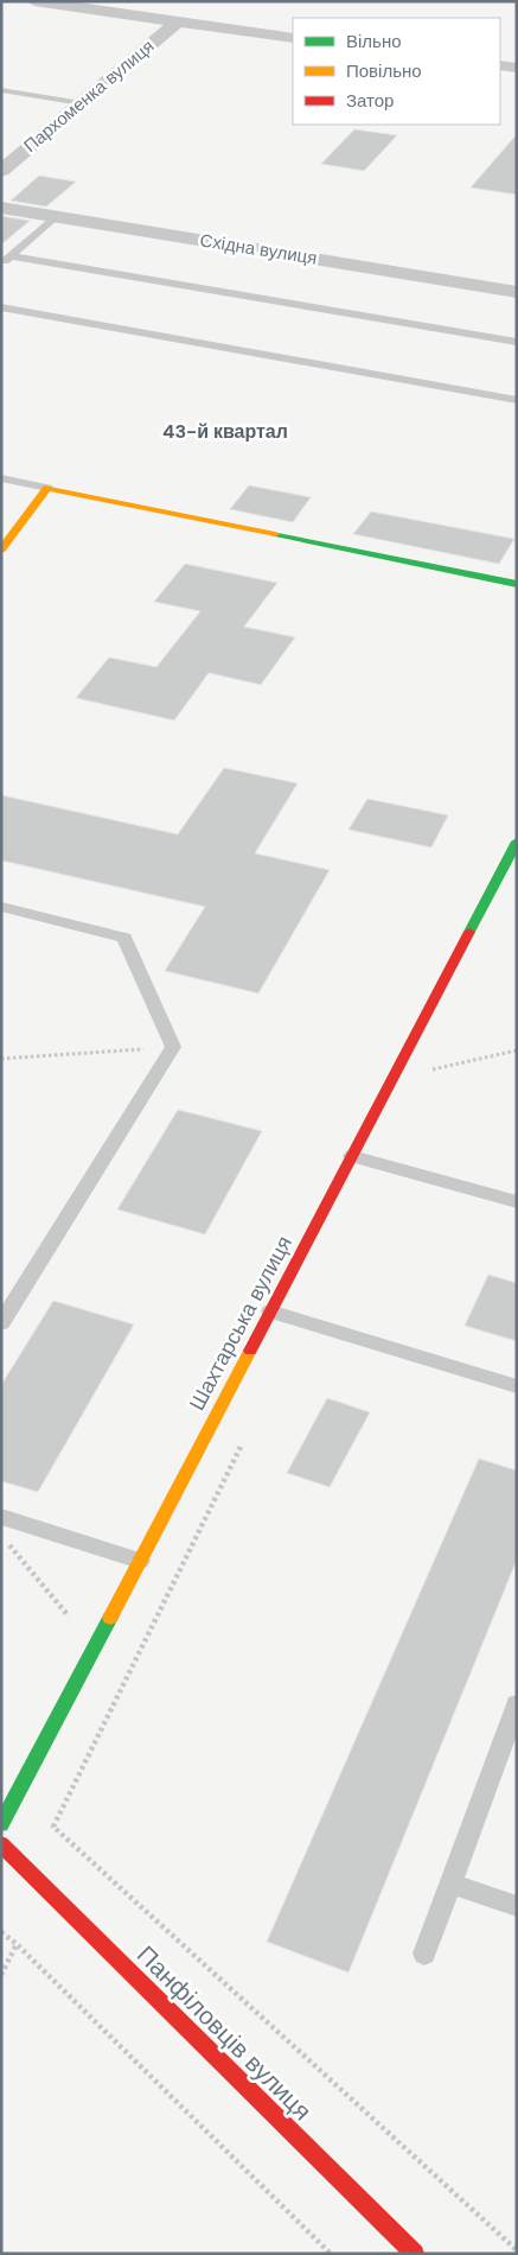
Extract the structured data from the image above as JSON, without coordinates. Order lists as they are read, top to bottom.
{
  "streets": {
    "street": [
      "Пархоменка вулиця",
      "Східна вулиця",
      "Шахтарська вулиця",
      "Панфіловців вулиця"
    ]
  },
  "districts": ["43-й квартал"],
  "legend": ["Вільно", "Повільно", "Затор"]
}
